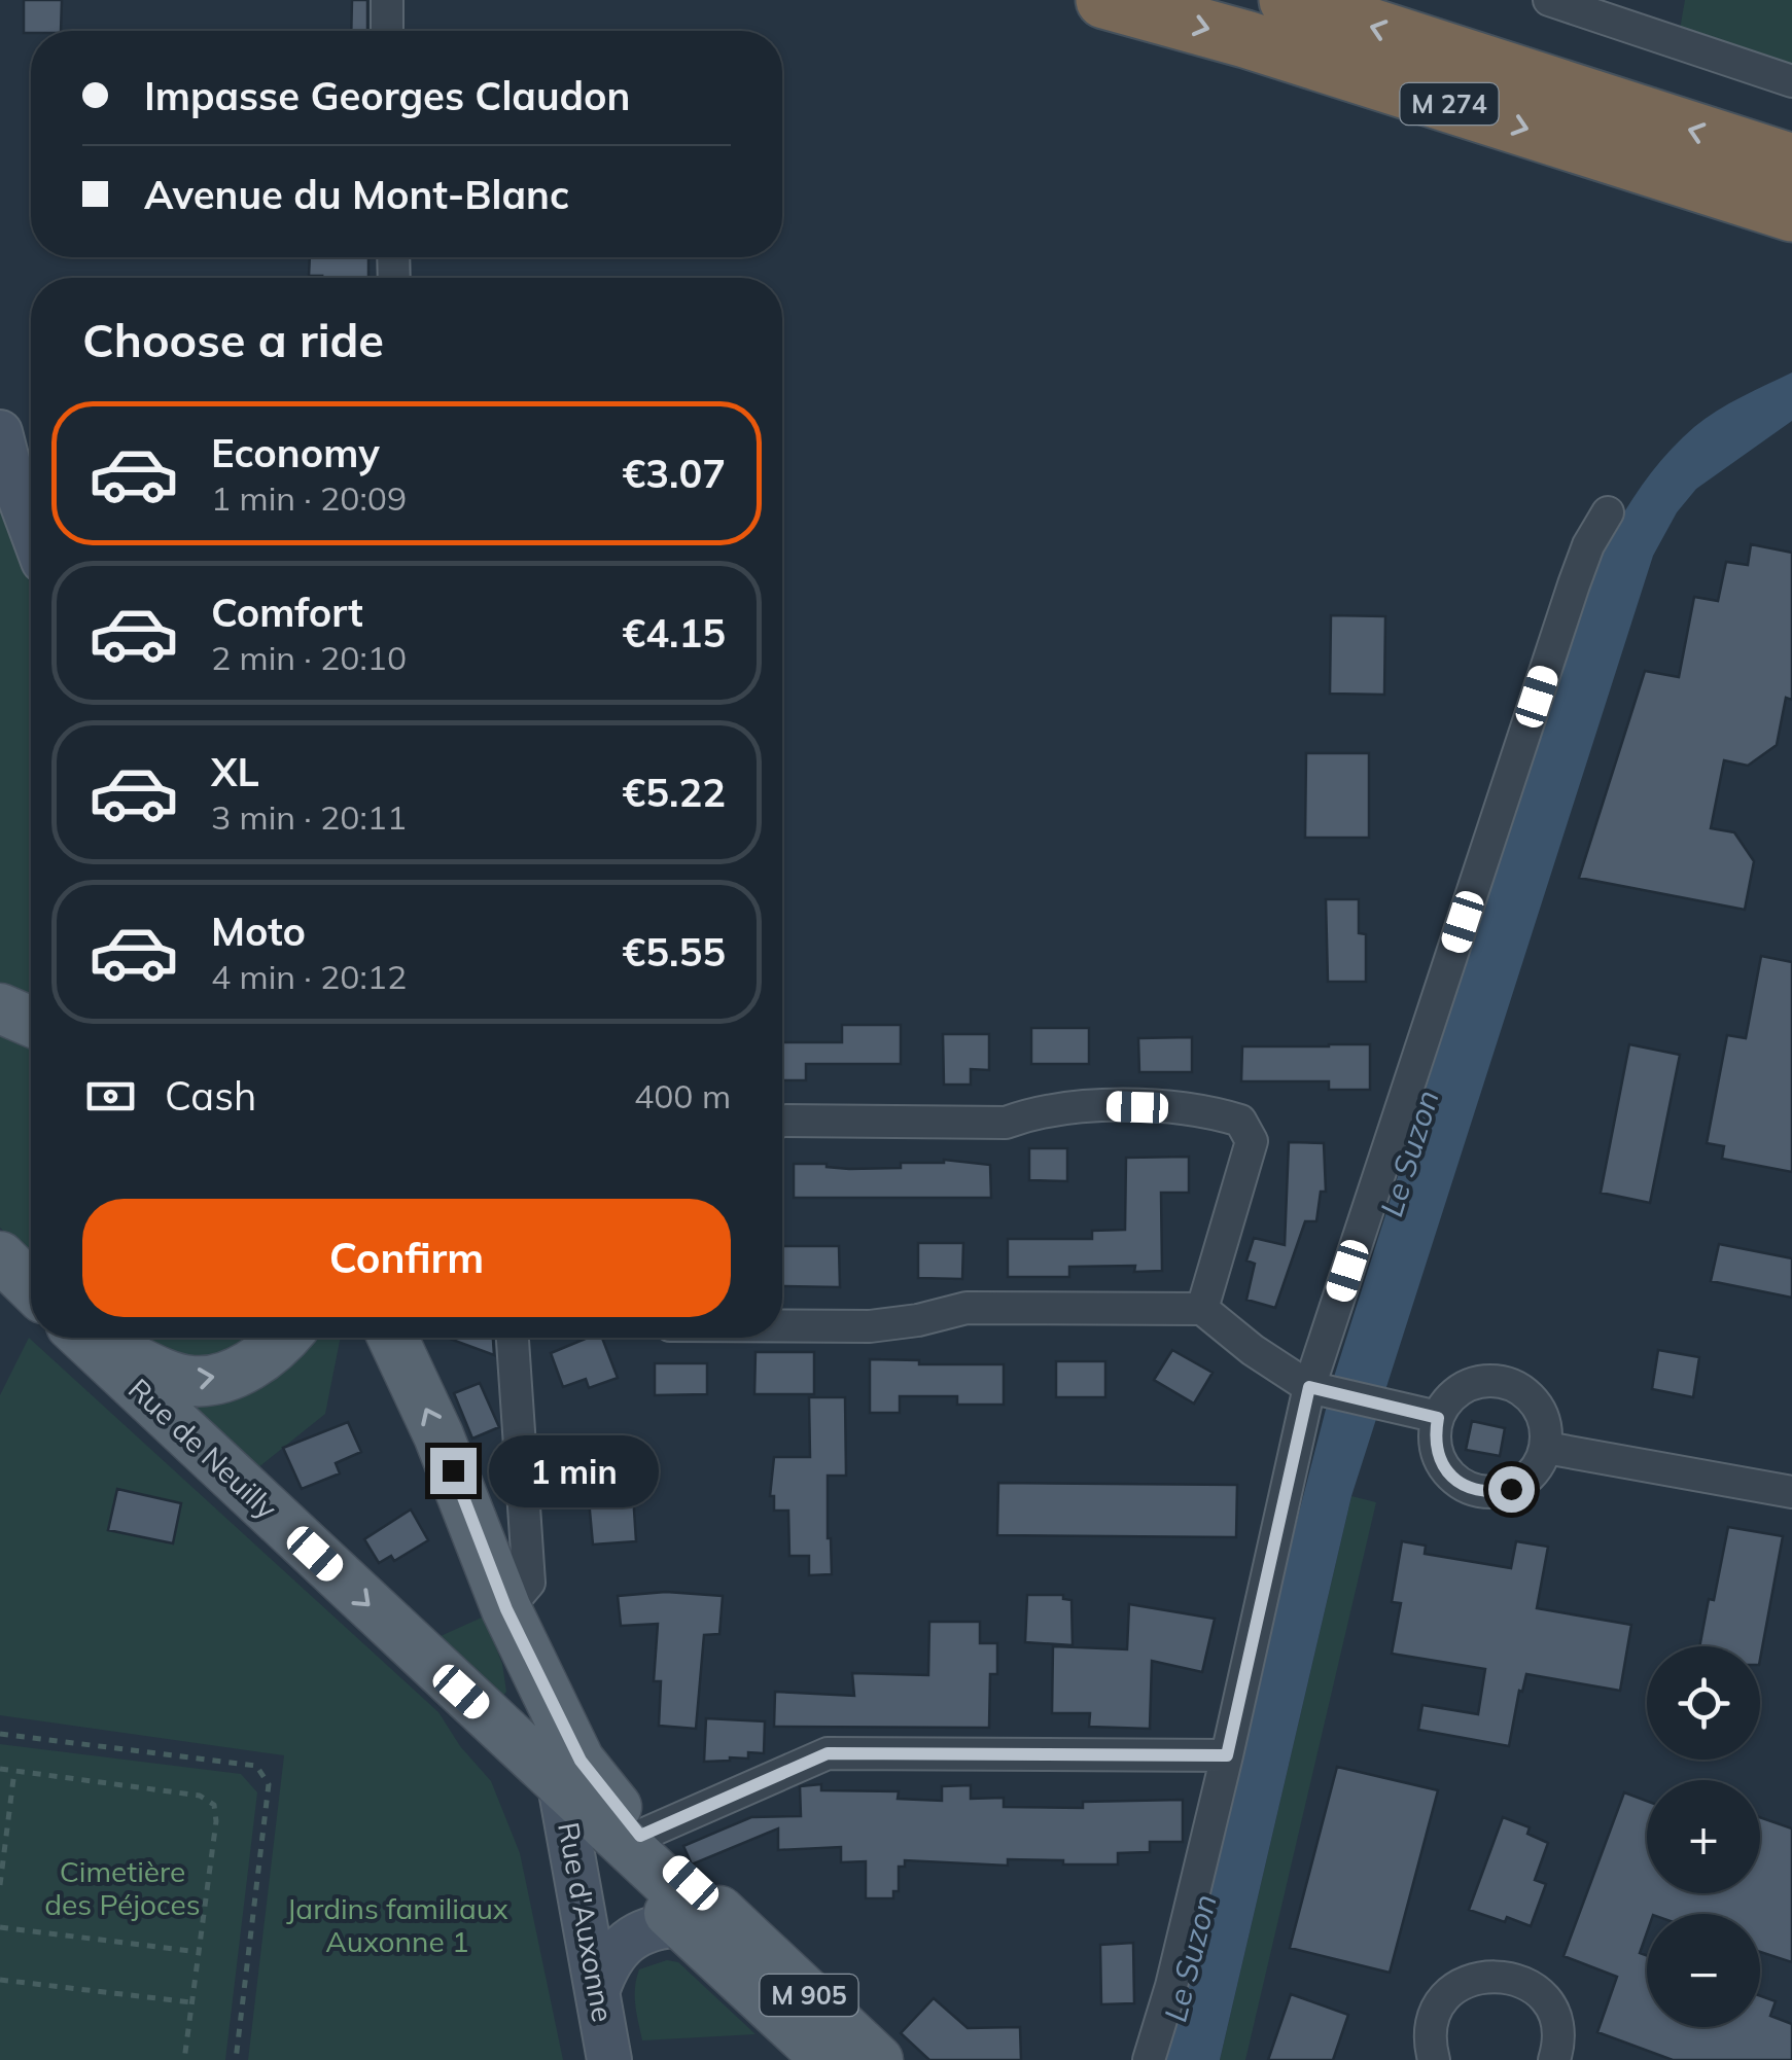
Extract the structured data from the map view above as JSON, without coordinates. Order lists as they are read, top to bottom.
{
  "streets": {
    "highway": ["M 274"],
    "main road": ["Rue de Neuilly", "Rue d'Auxonne", "M 905"]
  },
  "crossings": [
    ["Rue de Neuilly", "Rue d'Auxonne"]
  ],
  "water": ["Le Suzon"],
  "parks": ["Cimetière des Péjoces", "Jardins familiaux Auxonne 1"],
  "page": {
    "banner": ["Impasse Georges Claudon", "Avenue du Mont-Blanc"],
    "heading": "Choose a ride",
    "list": [
      {
        "name": "Economy",
        "note": "1 min · 20:09",
        "value": "€3.07"
      },
      {
        "name": "Comfort",
        "note": "2 min · 20:10",
        "value": "€4.15"
      },
      {
        "name": "XL",
        "note": "3 min · 20:11",
        "value": "€5.22"
      },
      {
        "name": "Moto",
        "note": "4 min · 20:12",
        "value": "€5.55"
      }
    ],
    "pay": ["Cash", "400 m"],
    "buttons": "Confirm",
    "bubble": "1 min",
    "map_buttons": ["+", "−"]
  }
}
